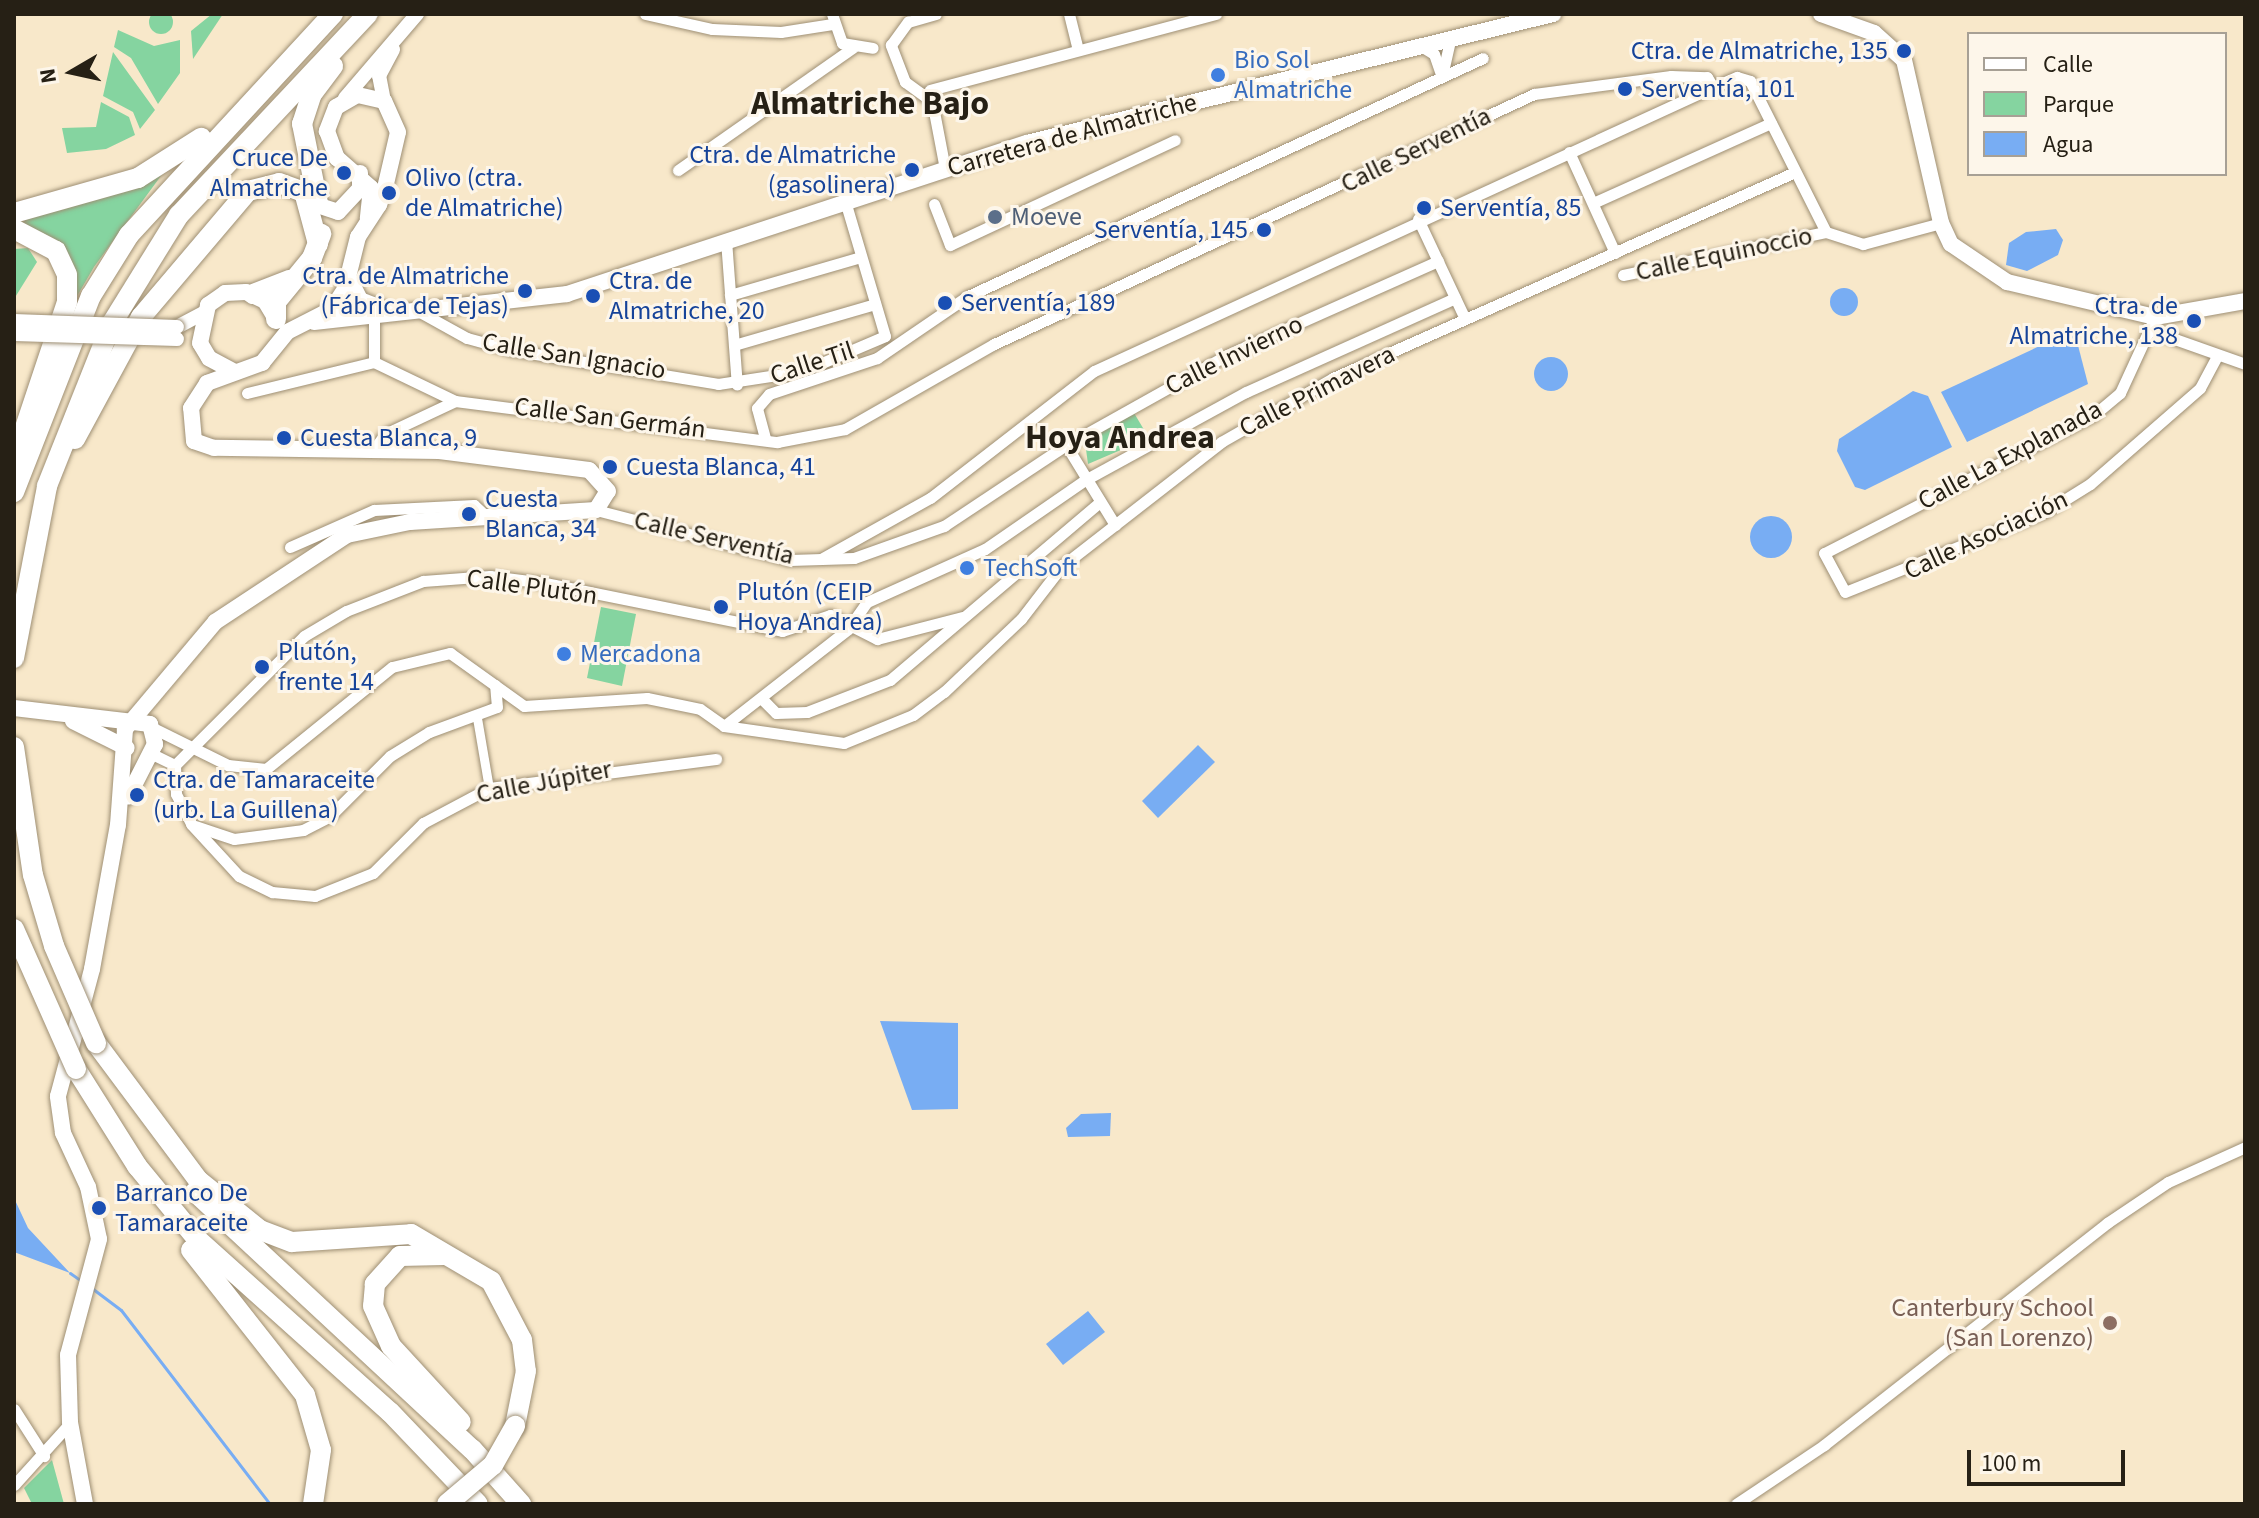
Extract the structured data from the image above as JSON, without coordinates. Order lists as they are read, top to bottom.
{
  "streets": {
    "main road": ["Carretera de Almatriche"],
    "street": [
      "Calle Serventía",
      "Calle Equinoccio",
      "Calle Invierno",
      "Calle San Ignacio",
      "Calle Til",
      "Calle Primavera",
      "Calle San Germán",
      "Calle La Explanada",
      "Calle Asociación",
      "Calle Plutón",
      "Calle Júpiter"
    ]
  },
  "crossings": [
    ["Carretera de Almatriche", "Calle San Ignacio"],
    ["Calle Serventía", "Calle Invierno"],
    ["Calle Serventía", "Calle San Germán"],
    ["Calle San Ignacio", "Calle Til"],
    ["Calle La Explanada", "Calle Asociación"]
  ],
  "districts": ["Almatriche Bajo", "Hoya Andrea"],
  "places": [
    "Ctra. de Almatriche, 135",
    "Bio Sol Almatriche",
    "Serventía, 101",
    "Ctra. de Almatriche (gasolinera)",
    "Cruce De Almatriche",
    "Olivo (ctra. de Almatriche)",
    "Serventía, 85",
    "Moeve",
    "Serventía, 145",
    "Ctra. de Almatriche (Fábrica de Tejas)",
    "Ctra. de Almatriche, 20",
    "Serventía, 189",
    "Ctra. de Almatriche, 138",
    "Cuesta Blanca, 9",
    "Cuesta Blanca, 41",
    "Cuesta Blanca, 34",
    "TechSoft",
    "Plutón (CEIP Hoya Andrea)",
    "Mercadona",
    "Plutón, frente 14",
    "Ctra. de Tamaraceite (urb. La Guillena)",
    "Barranco De Tamaraceite",
    "Canterbury School (San Lorenzo)"
  ],
  "legend": ["Calle", "Parque", "Agua"],
  "scale_bar": "100 m",
  "north": "left"
}
